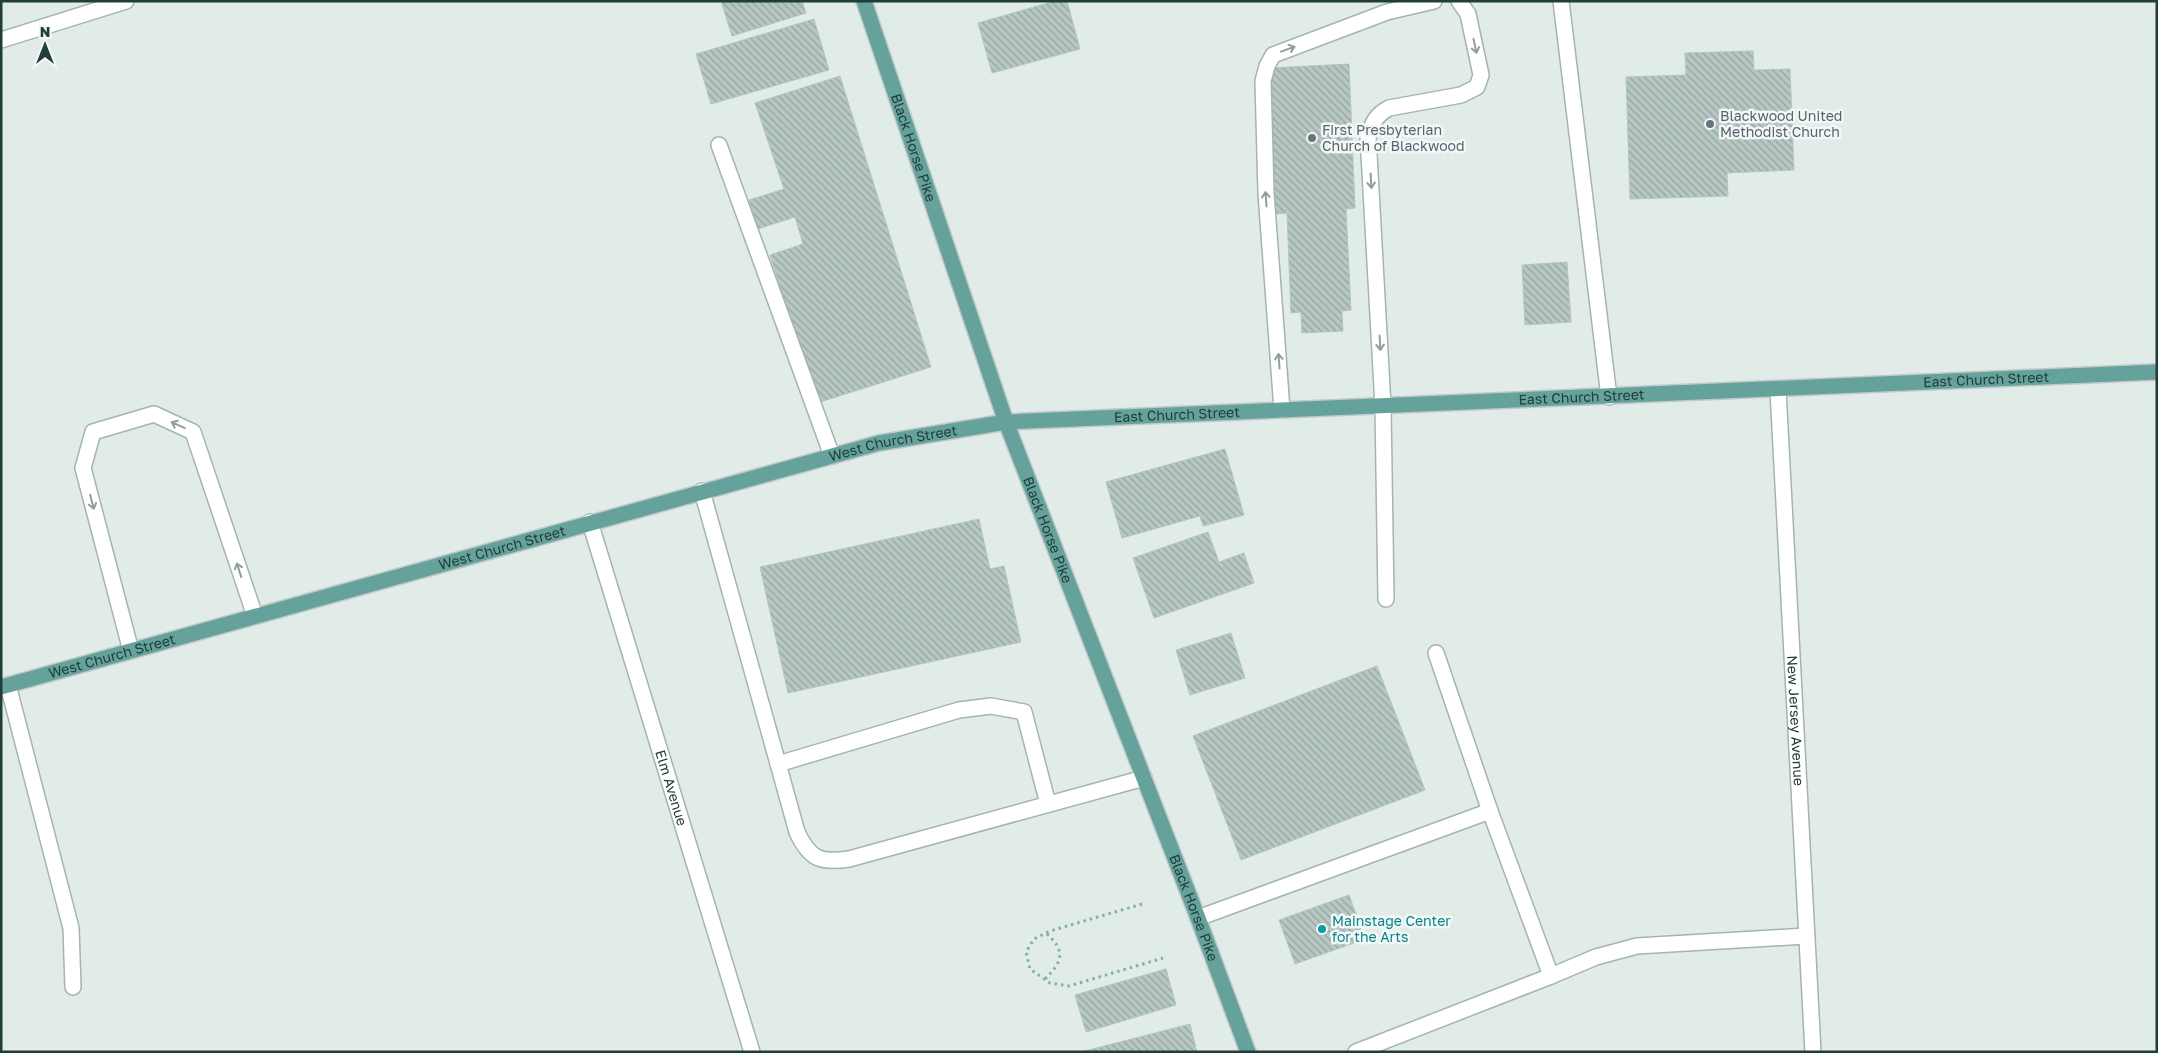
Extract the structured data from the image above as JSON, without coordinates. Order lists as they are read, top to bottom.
{
  "streets": {
    "main road": ["Black Horse Pike", "East Church Street", "West Church Street"],
    "street": ["New Jersey Avenue", "Elm Avenue"]
  },
  "crossings": [
    ["Black Horse Pike", "East Church Street"],
    ["Black Horse Pike", "West Church Street"],
    ["East Church Street", "West Church Street"],
    ["East Church Street", "New Jersey Avenue"],
    ["West Church Street", "Elm Avenue"]
  ],
  "places": ["Blackwood United Methodist Church", "First Presbyterian Church of Blackwood", "Mainstage Center for the Arts"],
  "north": "top"
}
